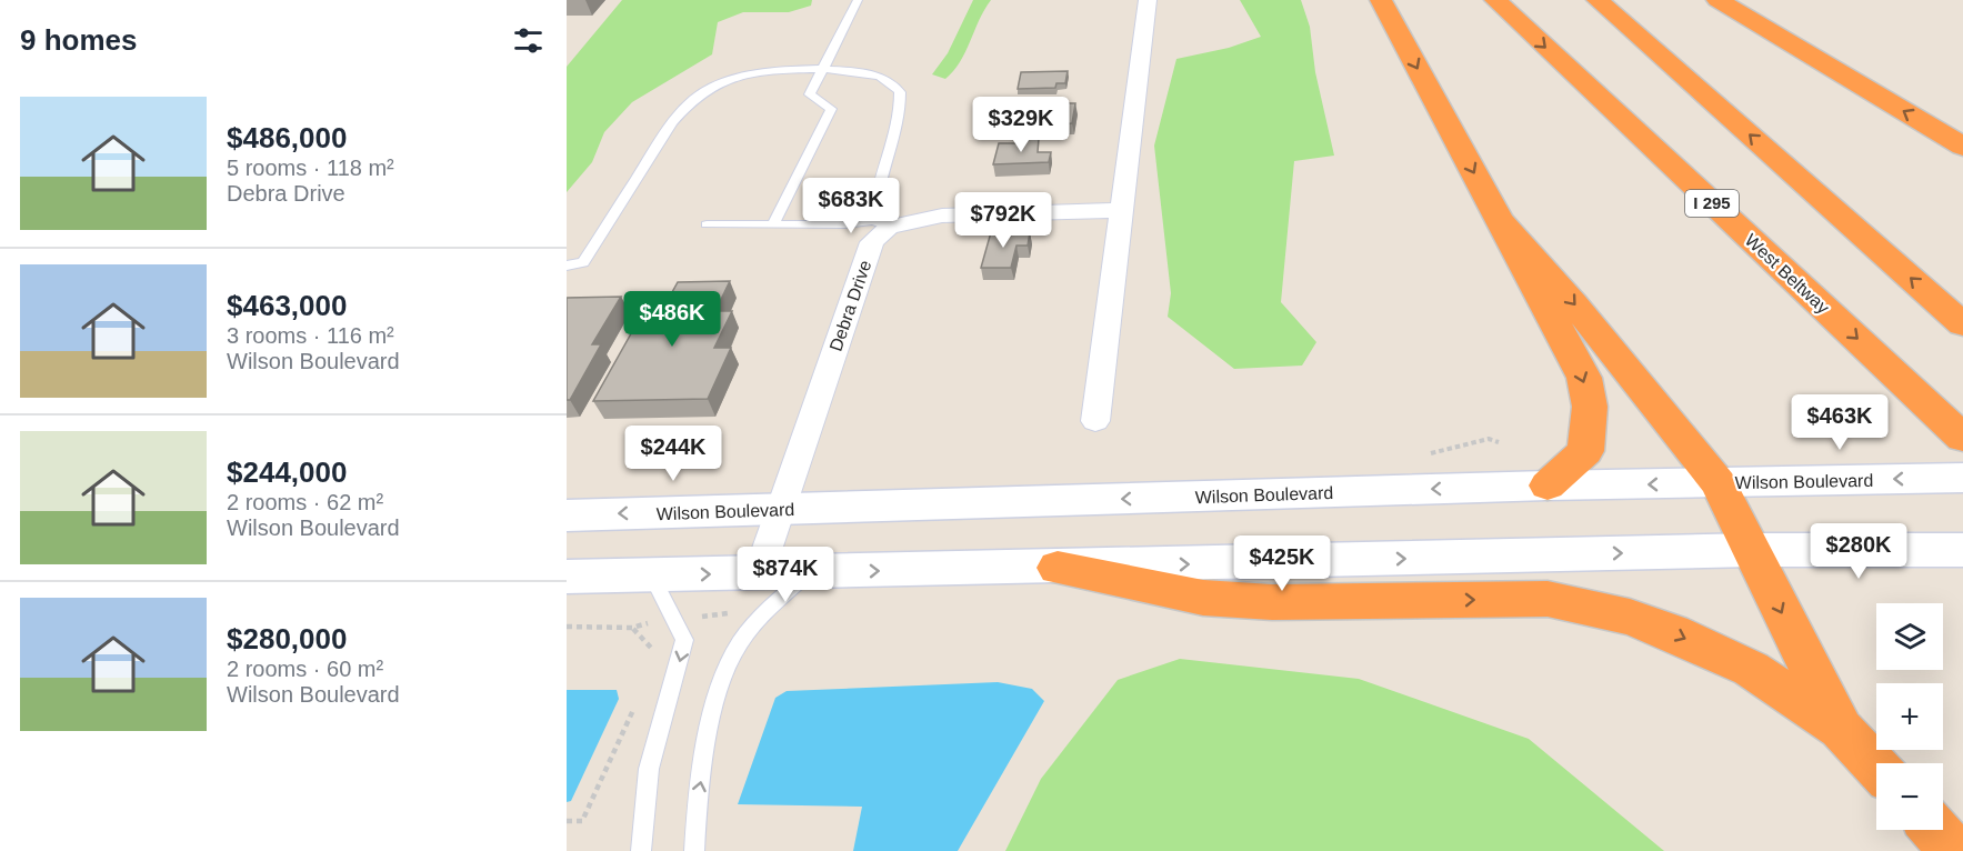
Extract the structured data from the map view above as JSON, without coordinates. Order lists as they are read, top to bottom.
{
  "streets": {
    "highway": ["I 295", "West Beltway"],
    "main road": ["Wilson Boulevard"],
    "street": ["Debra Drive"]
  },
  "crossings": [
    ["Debra Drive", "Wilson Boulevard"]
  ],
  "page": {
    "heading": "9 homes",
    "list": [
      {
        "name": "$486,000",
        "note": "5 rooms · 118 m² · Debra Drive"
      },
      {
        "name": "$463,000",
        "note": "3 rooms · 116 m² · Wilson Boulevard"
      },
      {
        "name": "$244,000",
        "note": "2 rooms · 62 m² · Wilson Boulevard"
      },
      {
        "name": "$280,000",
        "note": "2 rooms · 60 m² · Wilson Boulevard"
      }
    ],
    "price": [
      "$329K",
      "$683K",
      "$792K",
      "$486K",
      "$463K",
      "$244K",
      "$280K",
      "$425K",
      "$874K"
    ],
    "map_buttons": ["+", "−"]
  }
}
